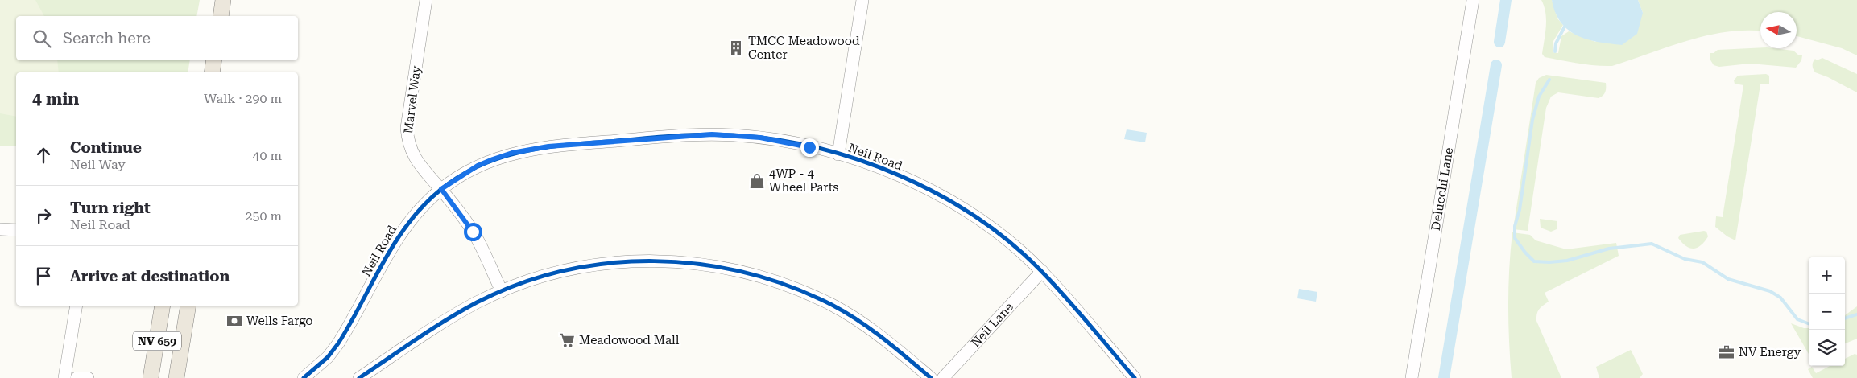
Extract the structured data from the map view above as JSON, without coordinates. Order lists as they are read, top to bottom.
{
  "streets": {
    "main road": ["NV 659"],
    "street": [
      "Marvel Way",
      "Neil Road",
      "Delucchi Lane",
      "Neil Lane"
    ]
  },
  "crossings": [
    ["Marvel Way", "Neil Road"],
    ["Neil Road", "Neil Lane"]
  ],
  "places": {
    "building": ["TMCC Meadowood Center"],
    "shop": ["4WP - 4 Wheel Parts"],
    "bank": ["Wells Fargo"],
    "supermarket": ["Meadowood Mall"],
    "office": ["NV Energy"]
  },
  "north": "left",
  "page": {
    "search": "Search here",
    "heading": ["4 min", "Walk · 290 m"],
    "list": [
      ["Continue", "Neil Way", "40 m"],
      ["Turn right", "Neil Road", "250 m"],
      "Arrive at destination"
    ],
    "map_buttons": ["+", "−"]
  }
}
